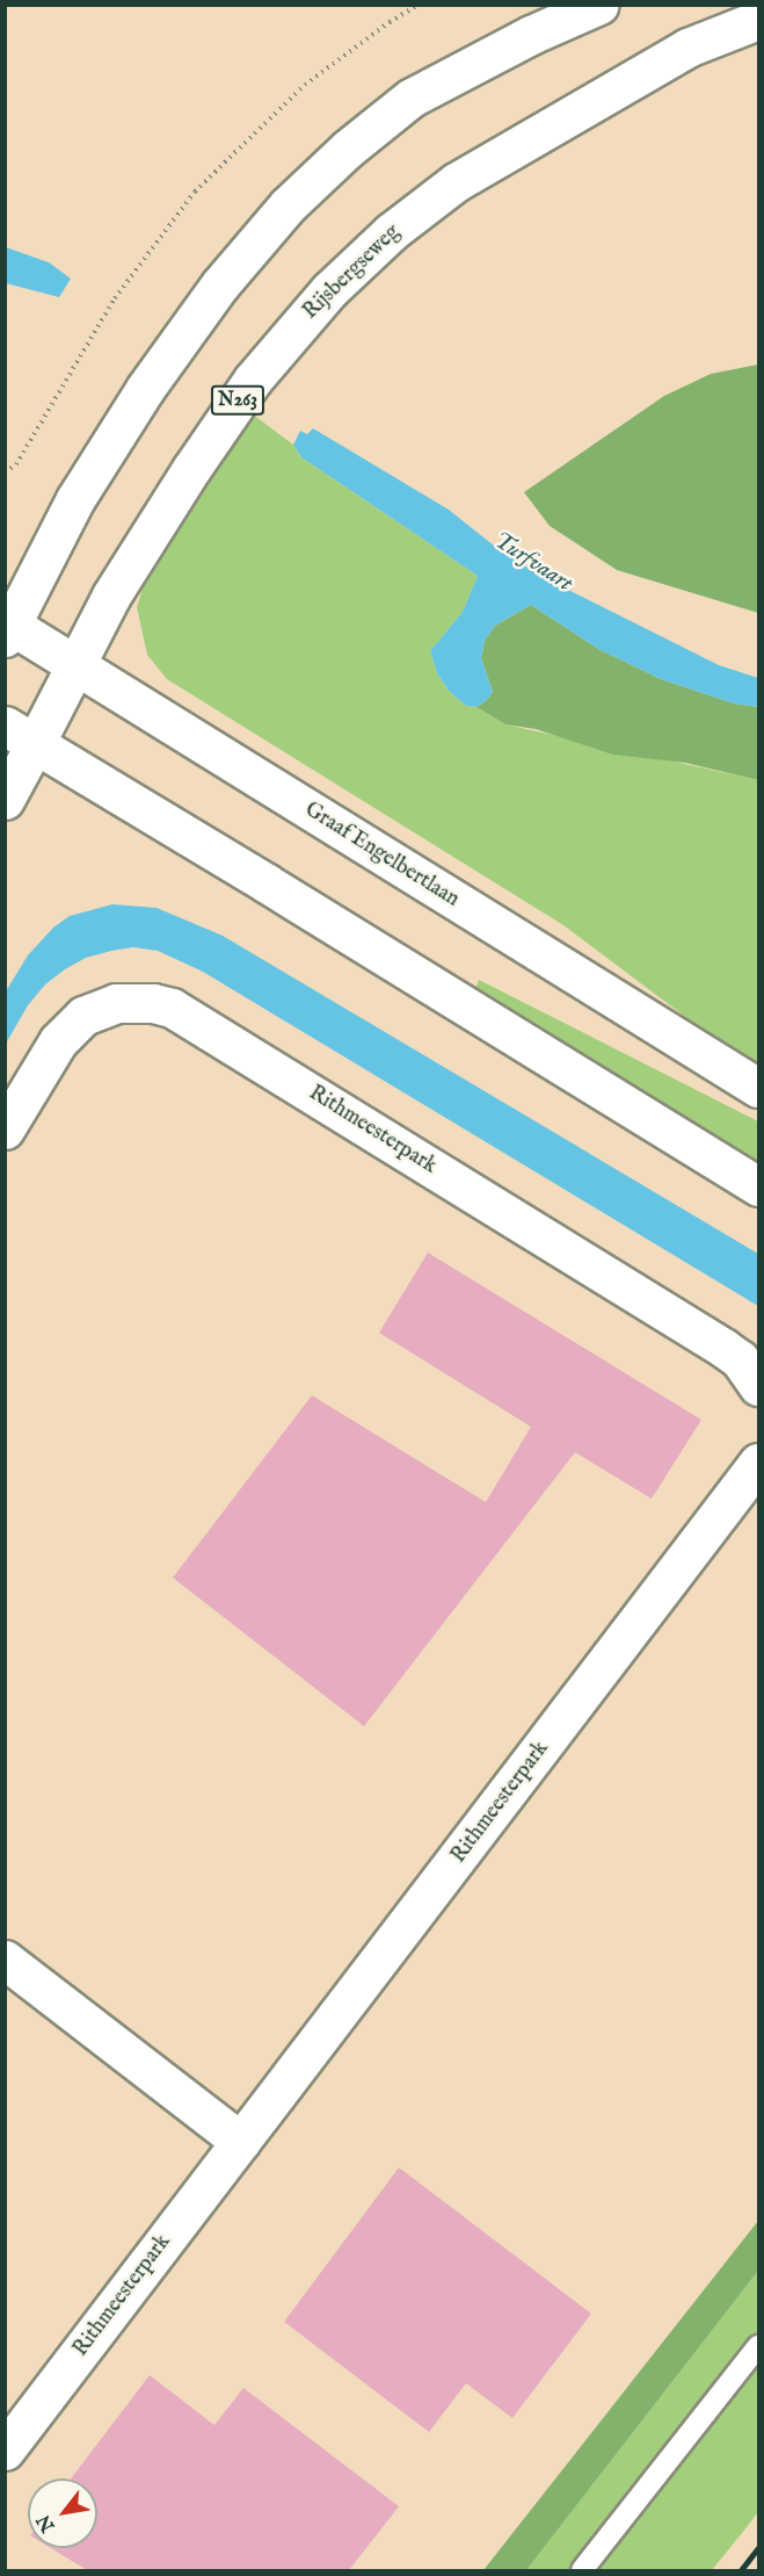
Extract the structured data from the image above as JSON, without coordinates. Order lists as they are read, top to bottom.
{
  "streets": {
    "main road": [
      "Rijsbergseweg",
      "N263",
      "Graaf Engelbertlaan",
      "Rithmeesterpark"
    ]
  },
  "crossings": [
    ["Rijsbergseweg", "N263"],
    ["Rijsbergseweg", "Graaf Engelbertlaan"],
    ["N263", "Graaf Engelbertlaan"]
  ],
  "water": ["Turfvaart"],
  "north": "bottom left"
}
